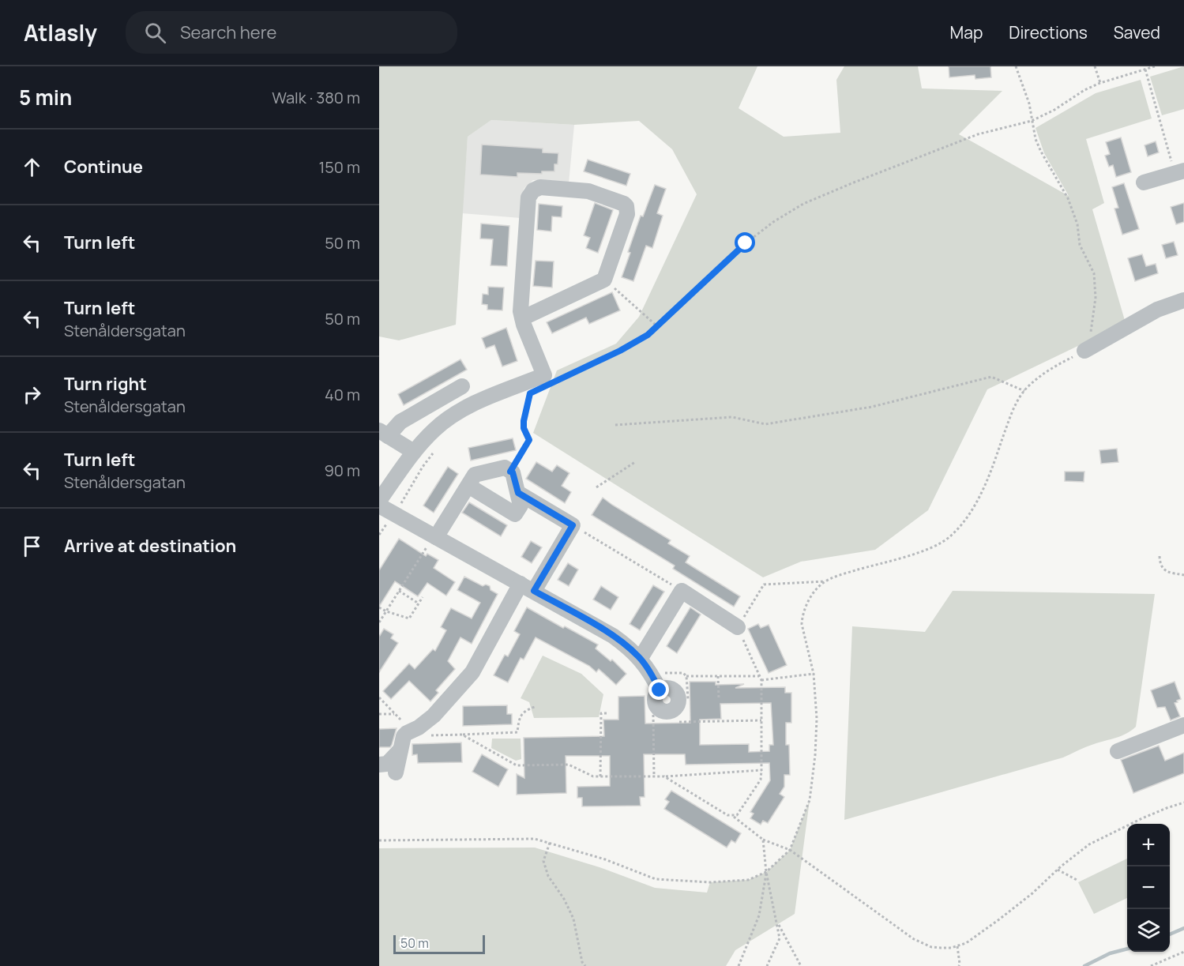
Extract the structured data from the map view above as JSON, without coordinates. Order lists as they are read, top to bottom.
{
  "scale_bar": "50 m",
  "page": {
    "header": "Atlasly",
    "search": "Search here",
    "nav": ["Map", "Directions", "Saved"],
    "heading": ["5 min", "Walk · 380 m"],
    "list": [
      ["Continue", "150 m"],
      ["Turn left", "50 m"],
      ["Turn left", "Stenåldersgatan", "50 m"],
      ["Turn right", "Stenåldersgatan", "40 m"],
      ["Turn left", "Stenåldersgatan", "90 m"],
      "Arrive at destination"
    ],
    "map_buttons": ["+", "−"],
    "scale": "50 m"
  }
}
